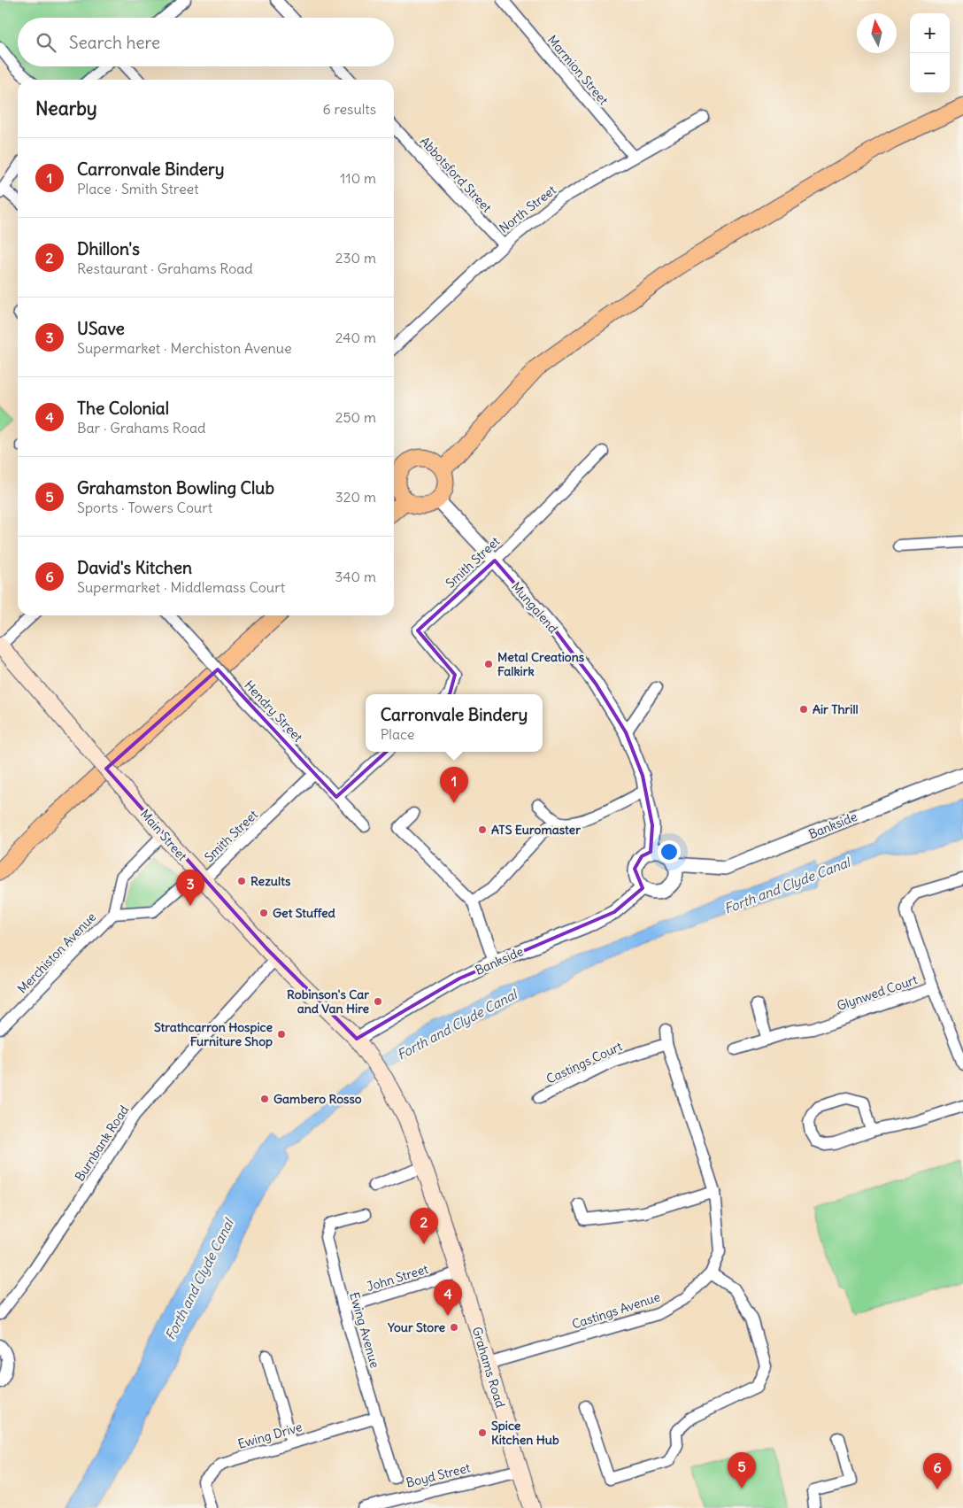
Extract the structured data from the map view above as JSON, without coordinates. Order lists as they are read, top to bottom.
{
  "streets": {
    "main road": ["Main Street", "Grahams Road"],
    "street": [
      "Marmion Street",
      "Abbotsford Street",
      "North Street",
      "Smith Street",
      "Mungalend",
      "Hendry Street",
      "Bankside",
      "Merchiston Avenue",
      "Glynwed Court",
      "Castings Court",
      "Burnbank Road",
      "John Street",
      "Castings Avenue",
      "Ewing Avenue",
      "Ewing Drive",
      "Boyd Street"
    ]
  },
  "crossings": [
    ["Marmion Street", "North Street"],
    ["Abbotsford Street", "North Street"],
    ["Smith Street", "Mungalend"],
    ["Smith Street", "Hendry Street"],
    ["Smith Street", "Main Street"],
    ["Smith Street", "Merchiston Avenue"],
    ["Mungalend", "Bankside"],
    ["Bankside", "Main Street"],
    ["Main Street", "Merchiston Avenue"],
    ["Main Street", "Burnbank Road"],
    ["Main Street", "Grahams Road"],
    ["Castings Court", "Castings Avenue"],
    ["John Street", "Ewing Avenue"],
    ["John Street", "Grahams Road"],
    ["Castings Avenue", "Grahams Road"],
    ["Ewing Avenue", "Ewing Drive"],
    ["Grahams Road", "Boyd Street"]
  ],
  "water": ["Forth and Clyde Canal"],
  "places": [
    "Metal Creations Falkirk",
    "Air Thrill",
    "ATS Euromaster",
    "Rezults",
    "Get Stuffed",
    "Robinson's Car and Van Hire",
    "Strathcarron Hospice Furniture Shop",
    "Gambero Rosso",
    "Your Store",
    "Spice Kitchen Hub"
  ],
  "north": "top",
  "page": {
    "map_buttons": ["+", "−"],
    "search": "Search here",
    "heading": ["Nearby", "6 results"],
    "list": [
      {
        "mark": "1",
        "name": "Carronvale Bindery",
        "note": "Place · Smith Street",
        "value": "110 m"
      },
      {
        "mark": "2",
        "name": "Dhillon's",
        "note": "Restaurant · Grahams Road",
        "value": "230 m"
      },
      {
        "mark": "3",
        "name": "USave",
        "note": "Supermarket · Merchiston Avenue",
        "value": "240 m"
      },
      {
        "mark": "4",
        "name": "The Colonial",
        "note": "Bar · Grahams Road",
        "value": "250 m"
      },
      {
        "mark": "5",
        "name": "Grahamston Bowling Club",
        "note": "Sports · Towers Court",
        "value": "320 m"
      },
      {
        "mark": "6",
        "name": "David's Kitchen",
        "note": "Supermarket · Middlemass Court",
        "value": "340 m"
      }
    ],
    "popup": ["Carronvale Bindery", "Place"],
    "pins": [
      "1",
      "3",
      "2",
      "4",
      "5",
      "6"
    ]
  }
}
